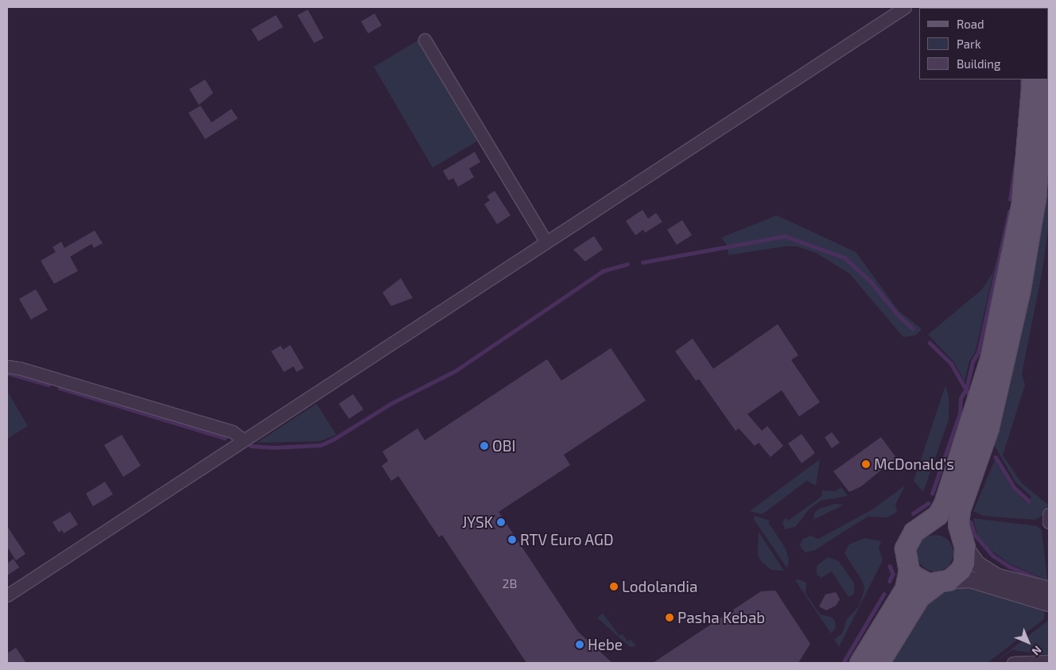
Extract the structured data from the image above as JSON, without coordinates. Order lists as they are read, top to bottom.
{
  "places": [
    "OBI",
    "McDonald's",
    "JYSK",
    "RTV Euro AGD",
    "Lodolandia",
    "Pasha Kebab",
    "Hebe"
  ],
  "house_numbers": ["2B"],
  "legend": ["Road", "Park", "Building"],
  "north": "bottom right"
}
